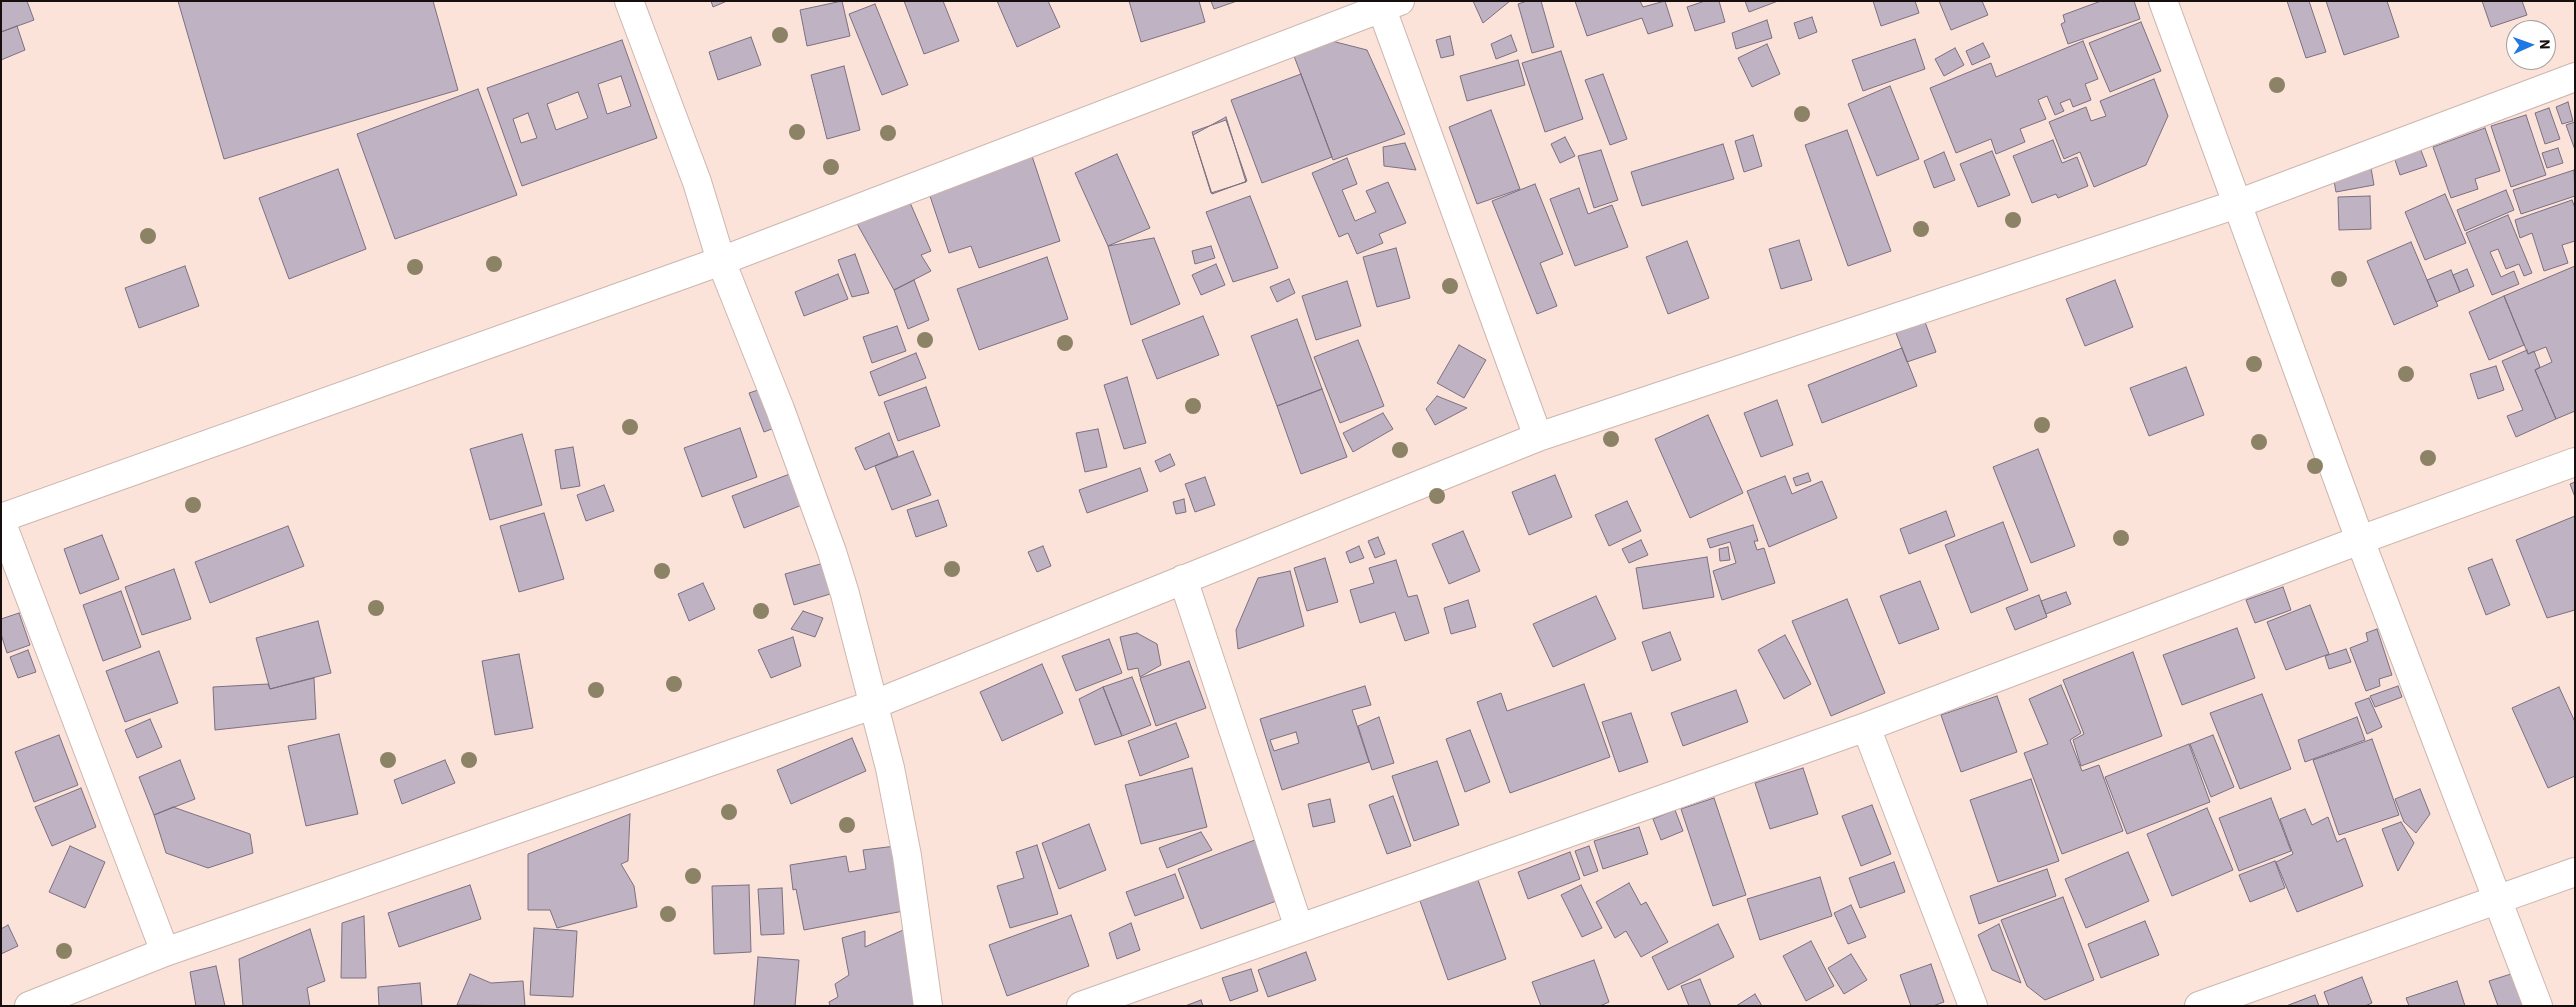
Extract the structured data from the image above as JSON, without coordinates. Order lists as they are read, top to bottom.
{
  "north": "right"
}
